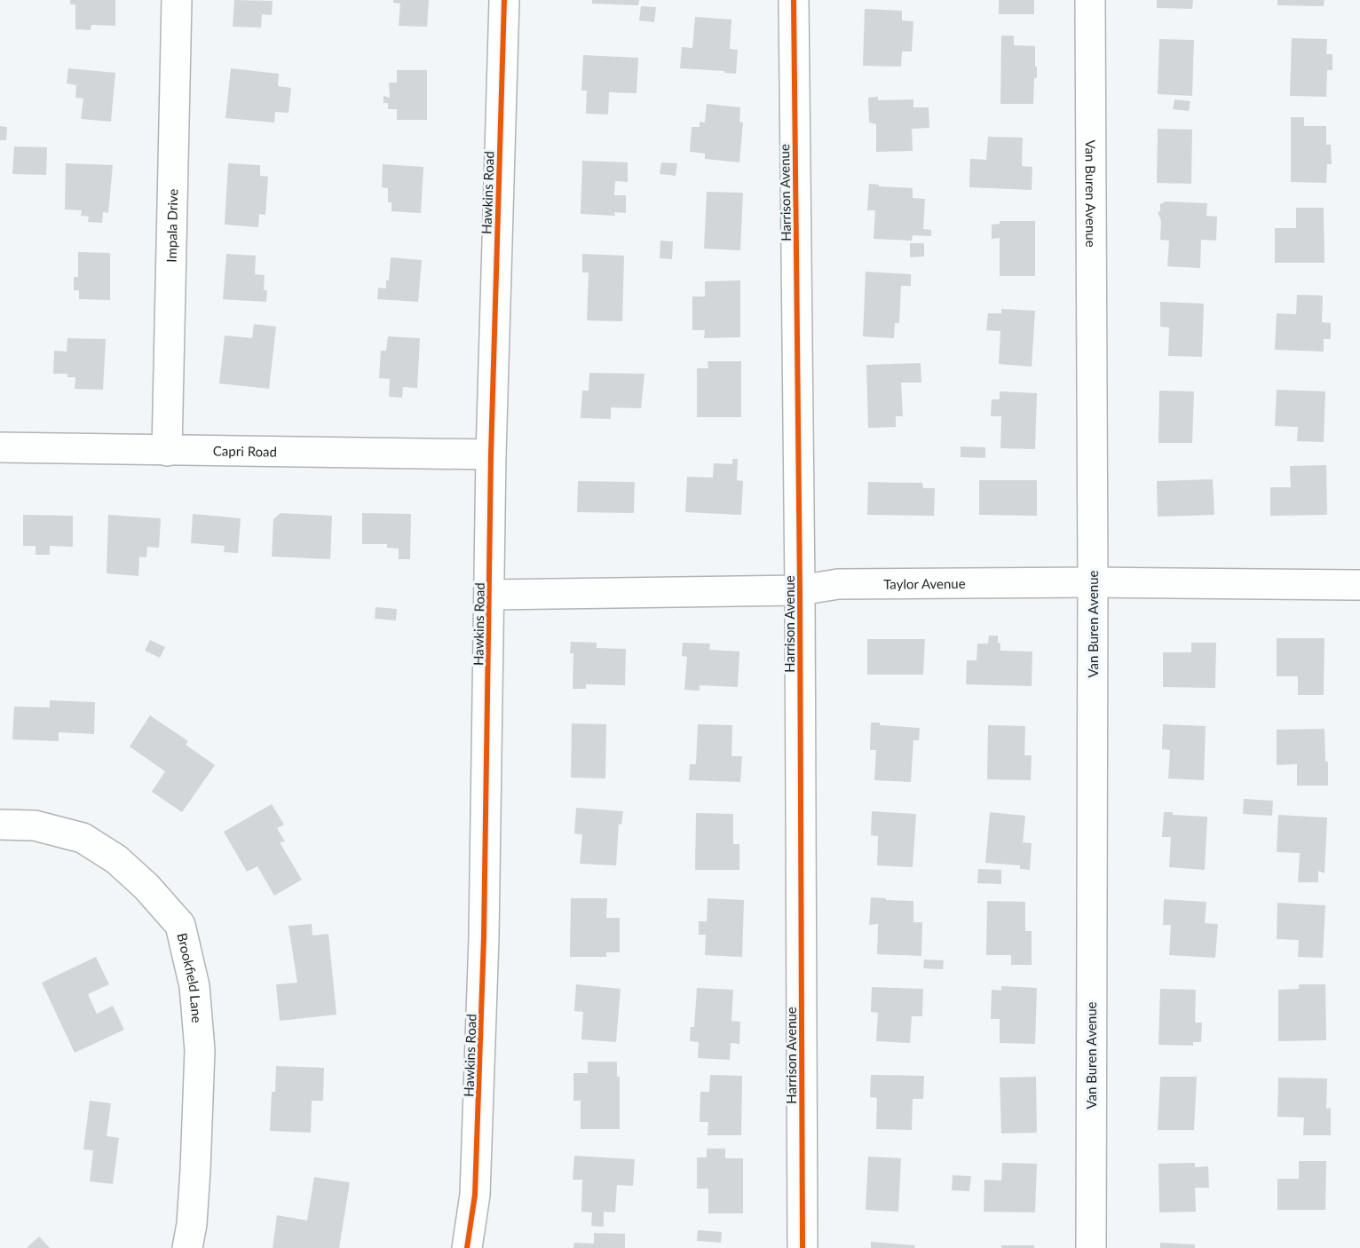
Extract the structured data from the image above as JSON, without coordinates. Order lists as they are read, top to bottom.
{
  "streets": {
    "street": [
      "Hawkins Road",
      "Harrison Avenue",
      "Van Buren Avenue",
      "Impala Drive",
      "Capri Road",
      "Taylor Avenue",
      "Brookfield Lane"
    ]
  },
  "crossings": [
    ["Hawkins Road", "Capri Road"],
    ["Hawkins Road", "Taylor Avenue"],
    ["Harrison Avenue", "Taylor Avenue"],
    ["Van Buren Avenue", "Taylor Avenue"],
    ["Impala Drive", "Capri Road"]
  ]
}
